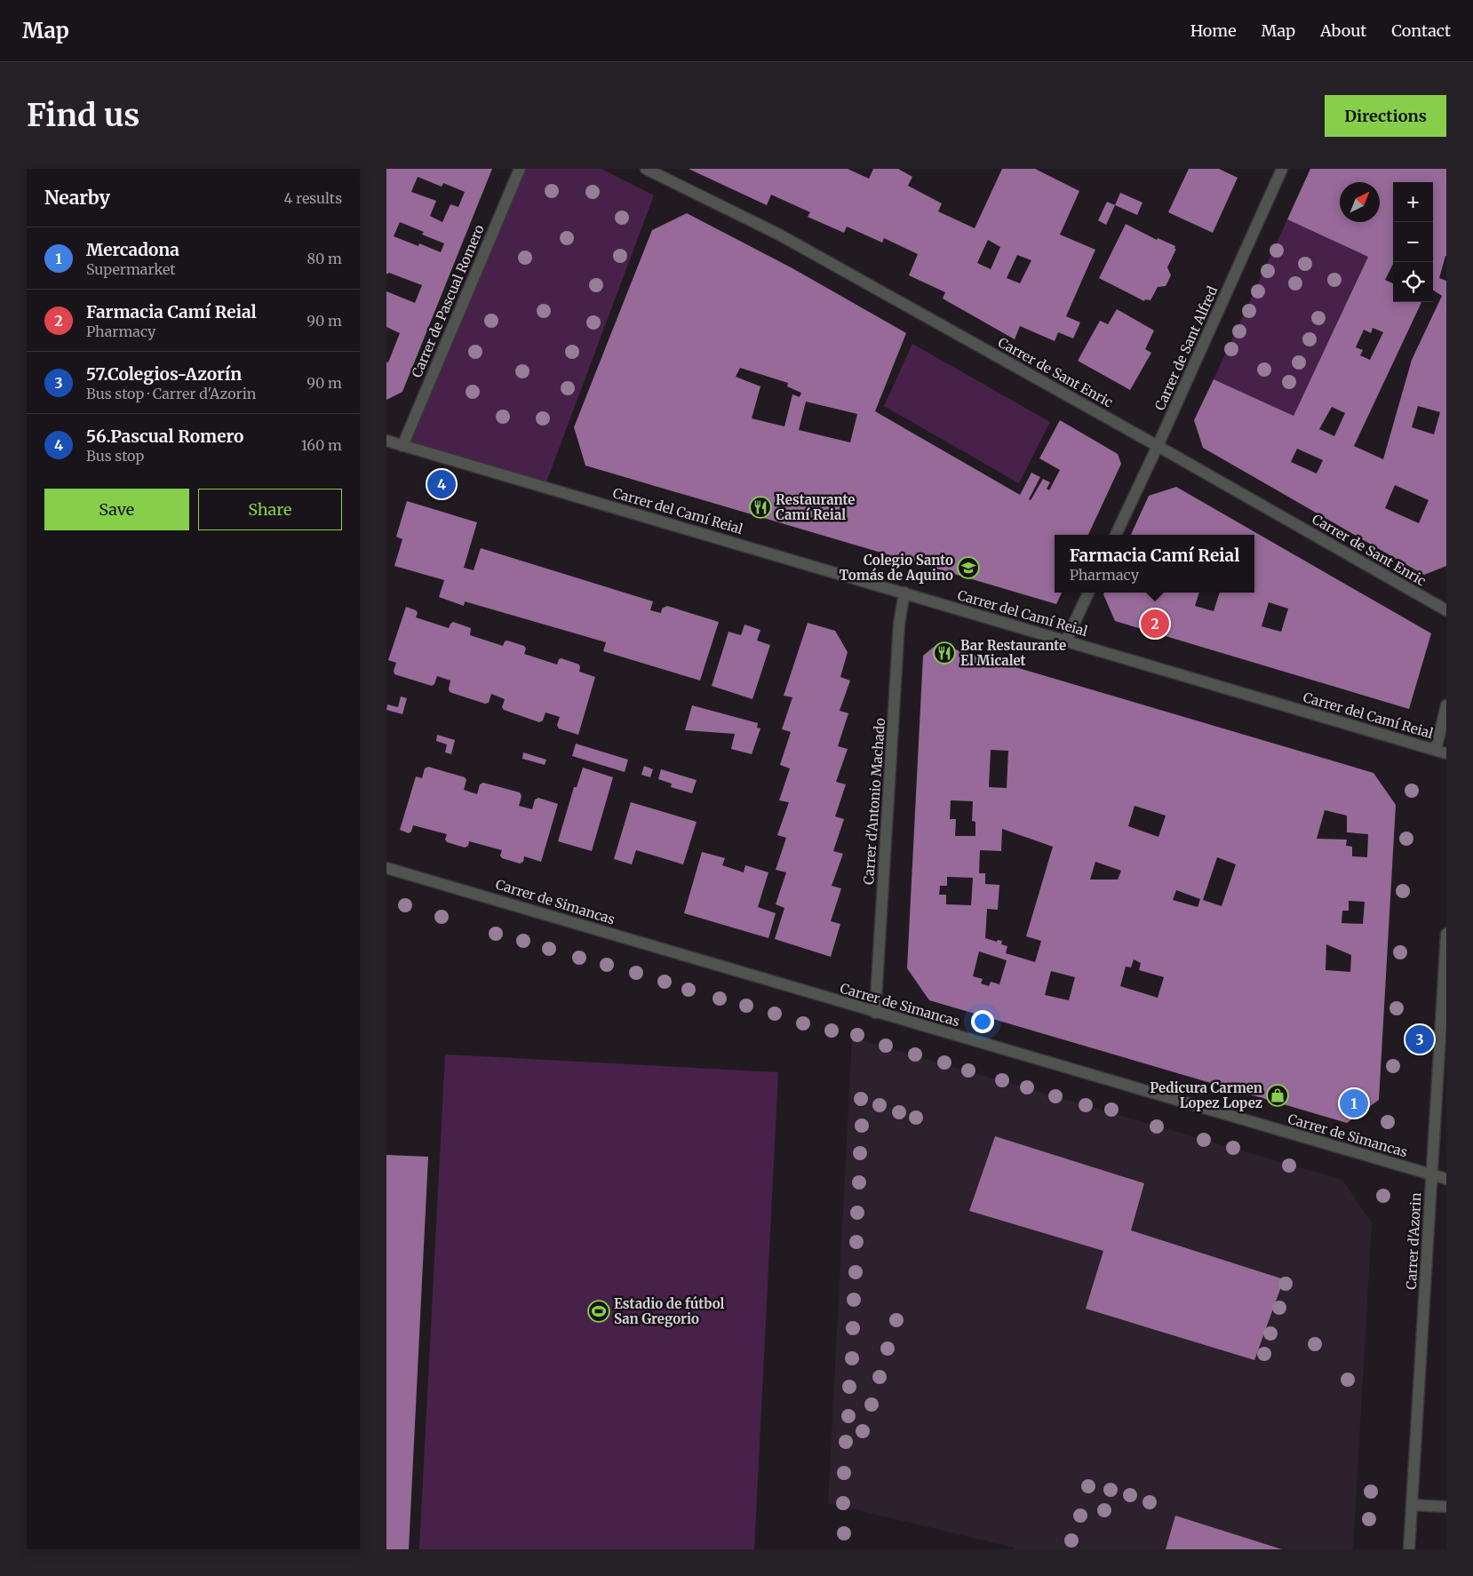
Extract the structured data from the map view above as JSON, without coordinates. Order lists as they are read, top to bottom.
{
  "streets": {
    "street": [
      "Carrer de Pascual Romero",
      "Carrer de Sant Alfred",
      "Carrer de Sant Enric",
      "Carrer del Camí Reial",
      "Carrer d'Antonio Machado",
      "Carrer de Simancas",
      "Carrer d'Azorin"
    ]
  },
  "crossings": [
    ["Carrer de Pascual Romero", "Carrer del Camí Reial"],
    ["Carrer de Sant Alfred", "Carrer de Sant Enric"],
    ["Carrer del Camí Reial", "Carrer d'Antonio Machado"],
    ["Carrer d'Antonio Machado", "Carrer de Simancas"],
    ["Carrer de Simancas", "Carrer d'Azorin"]
  ],
  "places": {
    "restaurant": ["Restaurante Camí Reial", "Bar Restaurante El Micalet"],
    "school or university": ["Colegio Santo Tomás de Aquino"],
    "shop": ["Pedicura Carmen Lopez Lopez"],
    "sports": ["Estadio de fútbol San Gregorio"]
  },
  "north": "top right",
  "page": {
    "header": "Map",
    "nav": [
      "Home",
      "Map",
      "About",
      "Contact"
    ],
    "buttons": [
      "Directions",
      ["Save", "Share"]
    ],
    "title": "Find us",
    "heading": ["Nearby", "4 results"],
    "map_buttons": ["+", "−"],
    "list": [
      {
        "mark": "1",
        "name": "Mercadona",
        "note": "Supermarket",
        "value": "80 m"
      },
      {
        "mark": "2",
        "name": "Farmacia Camí Reial",
        "note": "Pharmacy",
        "value": "90 m"
      },
      {
        "mark": "3",
        "name": "57.Colegios-Azorín",
        "note": "Bus stop · Carrer d'Azorin",
        "value": "90 m"
      },
      {
        "mark": "4",
        "name": "56.Pascual Romero",
        "note": "Bus stop",
        "value": "160 m"
      }
    ],
    "pins": [
      "4",
      "2",
      "3",
      "1"
    ],
    "popup": ["Farmacia Camí Reial", "Pharmacy"]
  }
}
